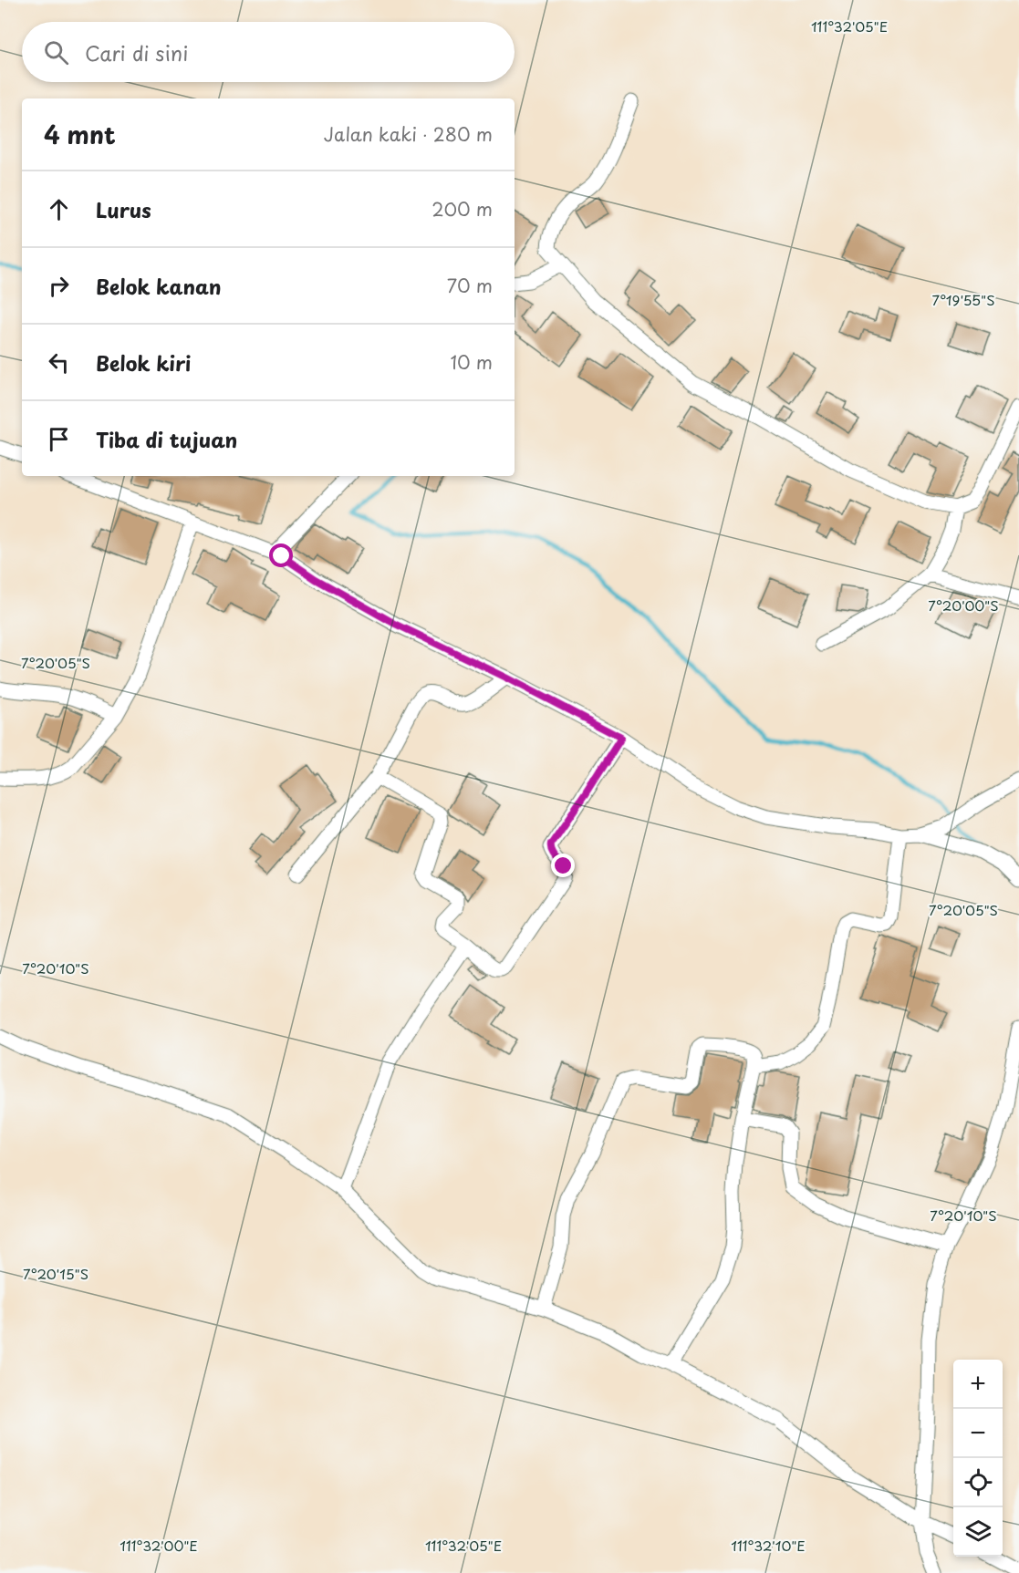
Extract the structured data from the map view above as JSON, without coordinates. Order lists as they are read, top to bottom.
{
  "page": {
    "search": "Cari di sini",
    "heading": ["4 mnt", "Jalan kaki · 280 m"],
    "list": [
      ["Lurus", "200 m"],
      ["Belok kanan", "70 m"],
      ["Belok kiri", "10 m"],
      "Tiba di tujuan"
    ],
    "map_buttons": ["+", "−"]
  },
  "coordinates": [
    "111°32'05\"E",
    "7°19'55\"S",
    "7°20'00\"S",
    "7°20'05\"S",
    "7°20'10\"S",
    "7°20'15\"S",
    "111°32'00\"E",
    "111°32'10\"E"
  ]
}
